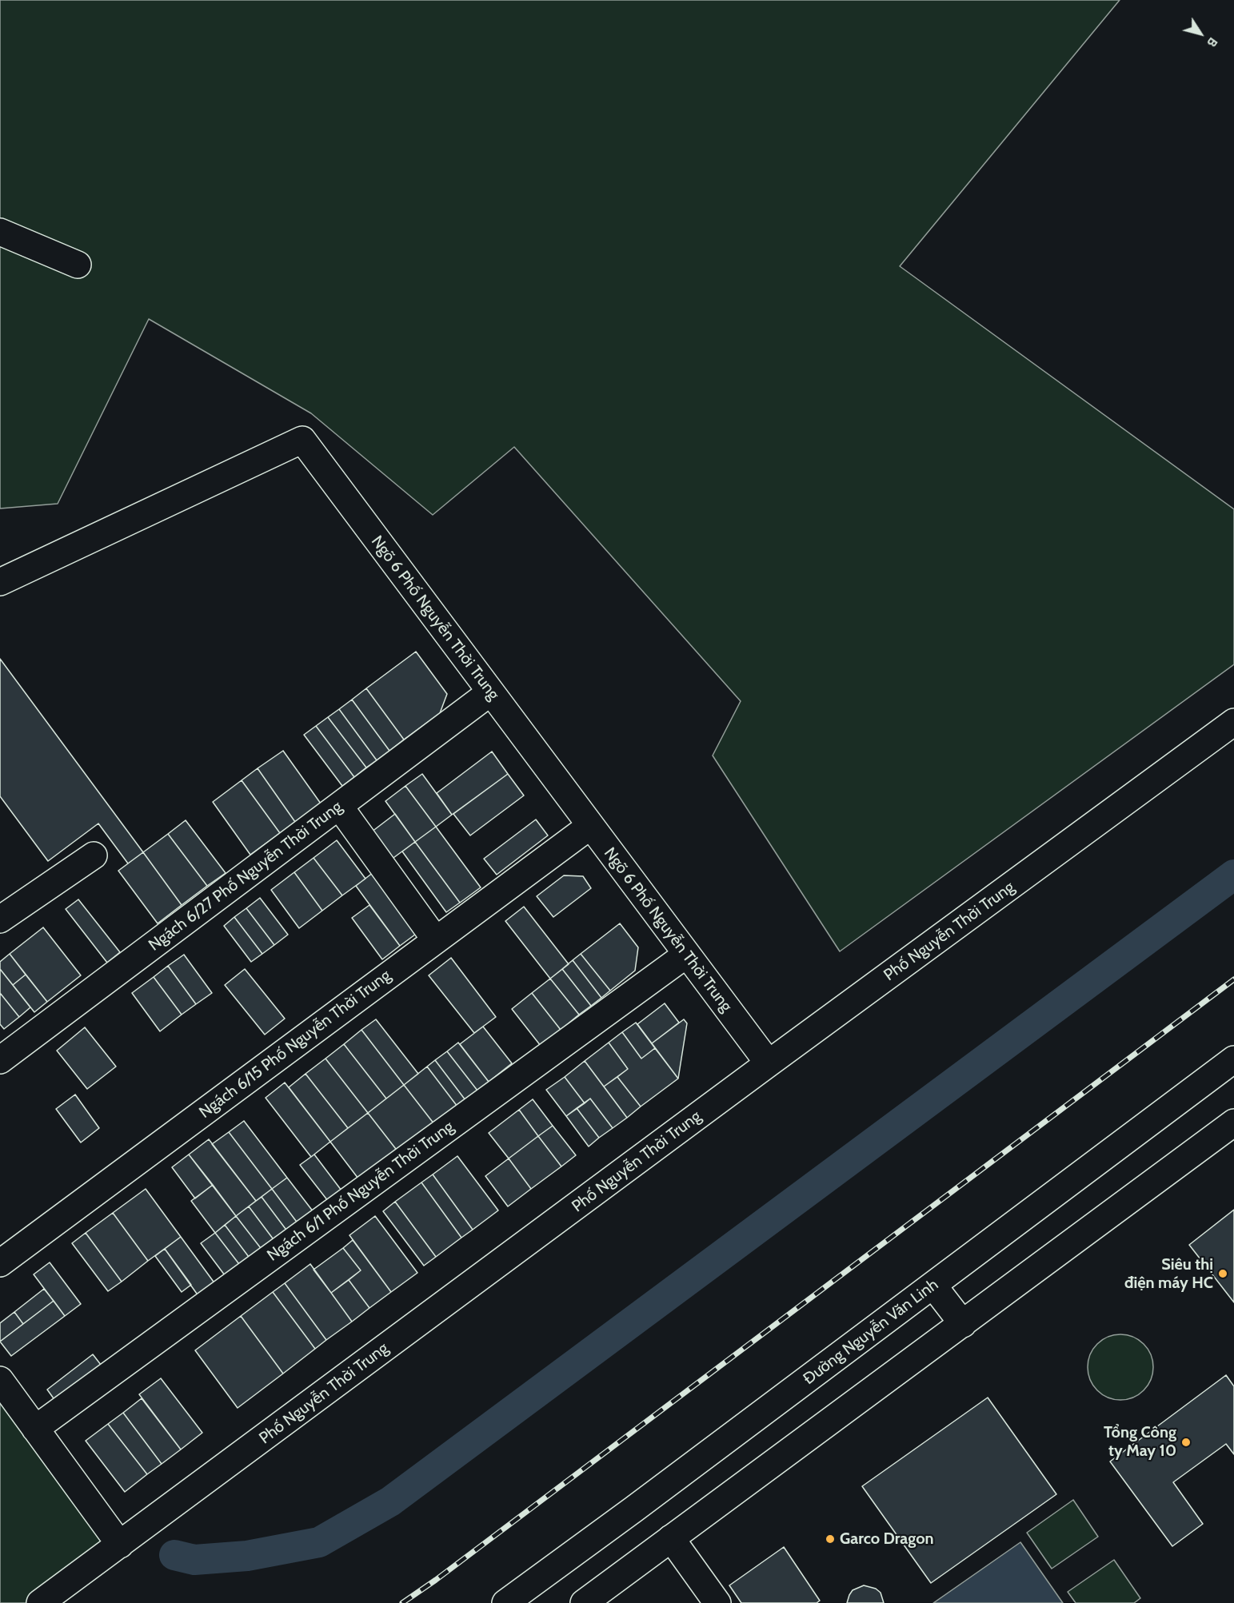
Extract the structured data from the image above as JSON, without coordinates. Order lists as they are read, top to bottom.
{
  "streets": {
    "main road": [
      "Ngõ 6 Phố Nguyễn Thời Trung",
      "Ngách 6/27 Phố Nguyễn Thời Trung",
      "Phố Nguyễn Thời Trung",
      "Ngách 6/15 Phố Nguyễn Thời Trung",
      "Ngách 6/1 Phố Nguyễn Thời Trung",
      "Đường Nguyễn Văn Linh"
    ]
  },
  "crossings": [
    ["Ngõ 6 Phố Nguyễn Thời Trung", "Ngách 6/27 Phố Nguyễn Thời Trung"],
    ["Ngõ 6 Phố Nguyễn Thời Trung", "Phố Nguyễn Thời Trung"],
    ["Ngõ 6 Phố Nguyễn Thời Trung", "Ngách 6/15 Phố Nguyễn Thời Trung"],
    ["Ngõ 6 Phố Nguyễn Thời Trung", "Ngách 6/1 Phố Nguyễn Thời Trung"]
  ],
  "places": ["Siêu thị điện máy HC", "Tổng Công ty May 10", "Garco Dragon"],
  "north": "bottom right"
}
